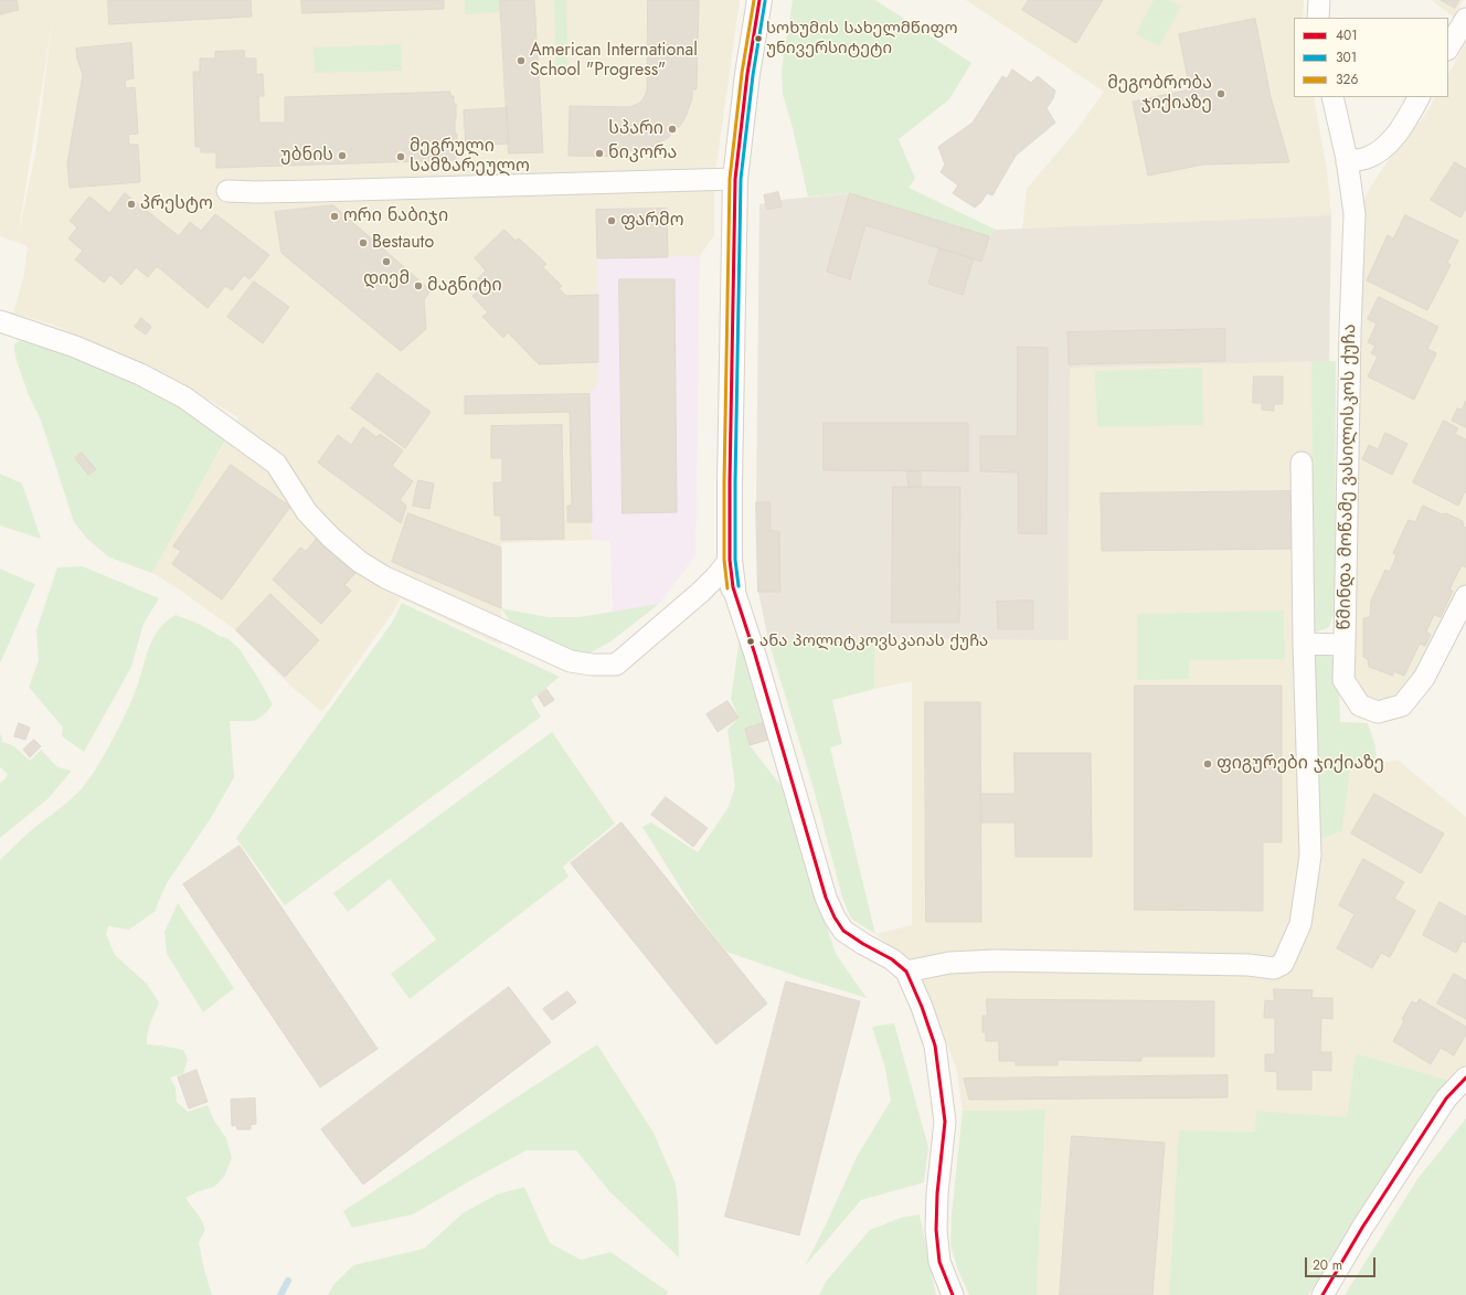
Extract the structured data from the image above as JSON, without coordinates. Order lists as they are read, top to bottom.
{
  "streets": {
    "street": ["წმინდა მოწამე ვასილისკოს ქუჩა"]
  },
  "places": [
    "სოხუმის სახელმწიფო უნივერსიტეტი",
    "American International School \"Progress\"",
    "მეგობრობა ჯიქიაზე",
    "სპარი",
    "ნიკორა",
    "უბნის",
    "მეგრული სამზარეულო",
    "პრესტო",
    "ორი ნაბიჯი",
    "ფარმო",
    "Bestauto",
    "დიემ",
    "მაგნიტი",
    "ანა პოლიტკოვსკაიას ქუჩა",
    "ფიგურები ჯიქიაზე"
  ],
  "lines": ["transit line 401", "transit line 326", "transit line 301"],
  "legend": ["401", "301", "326"],
  "scale_bar": "20 m"
}
